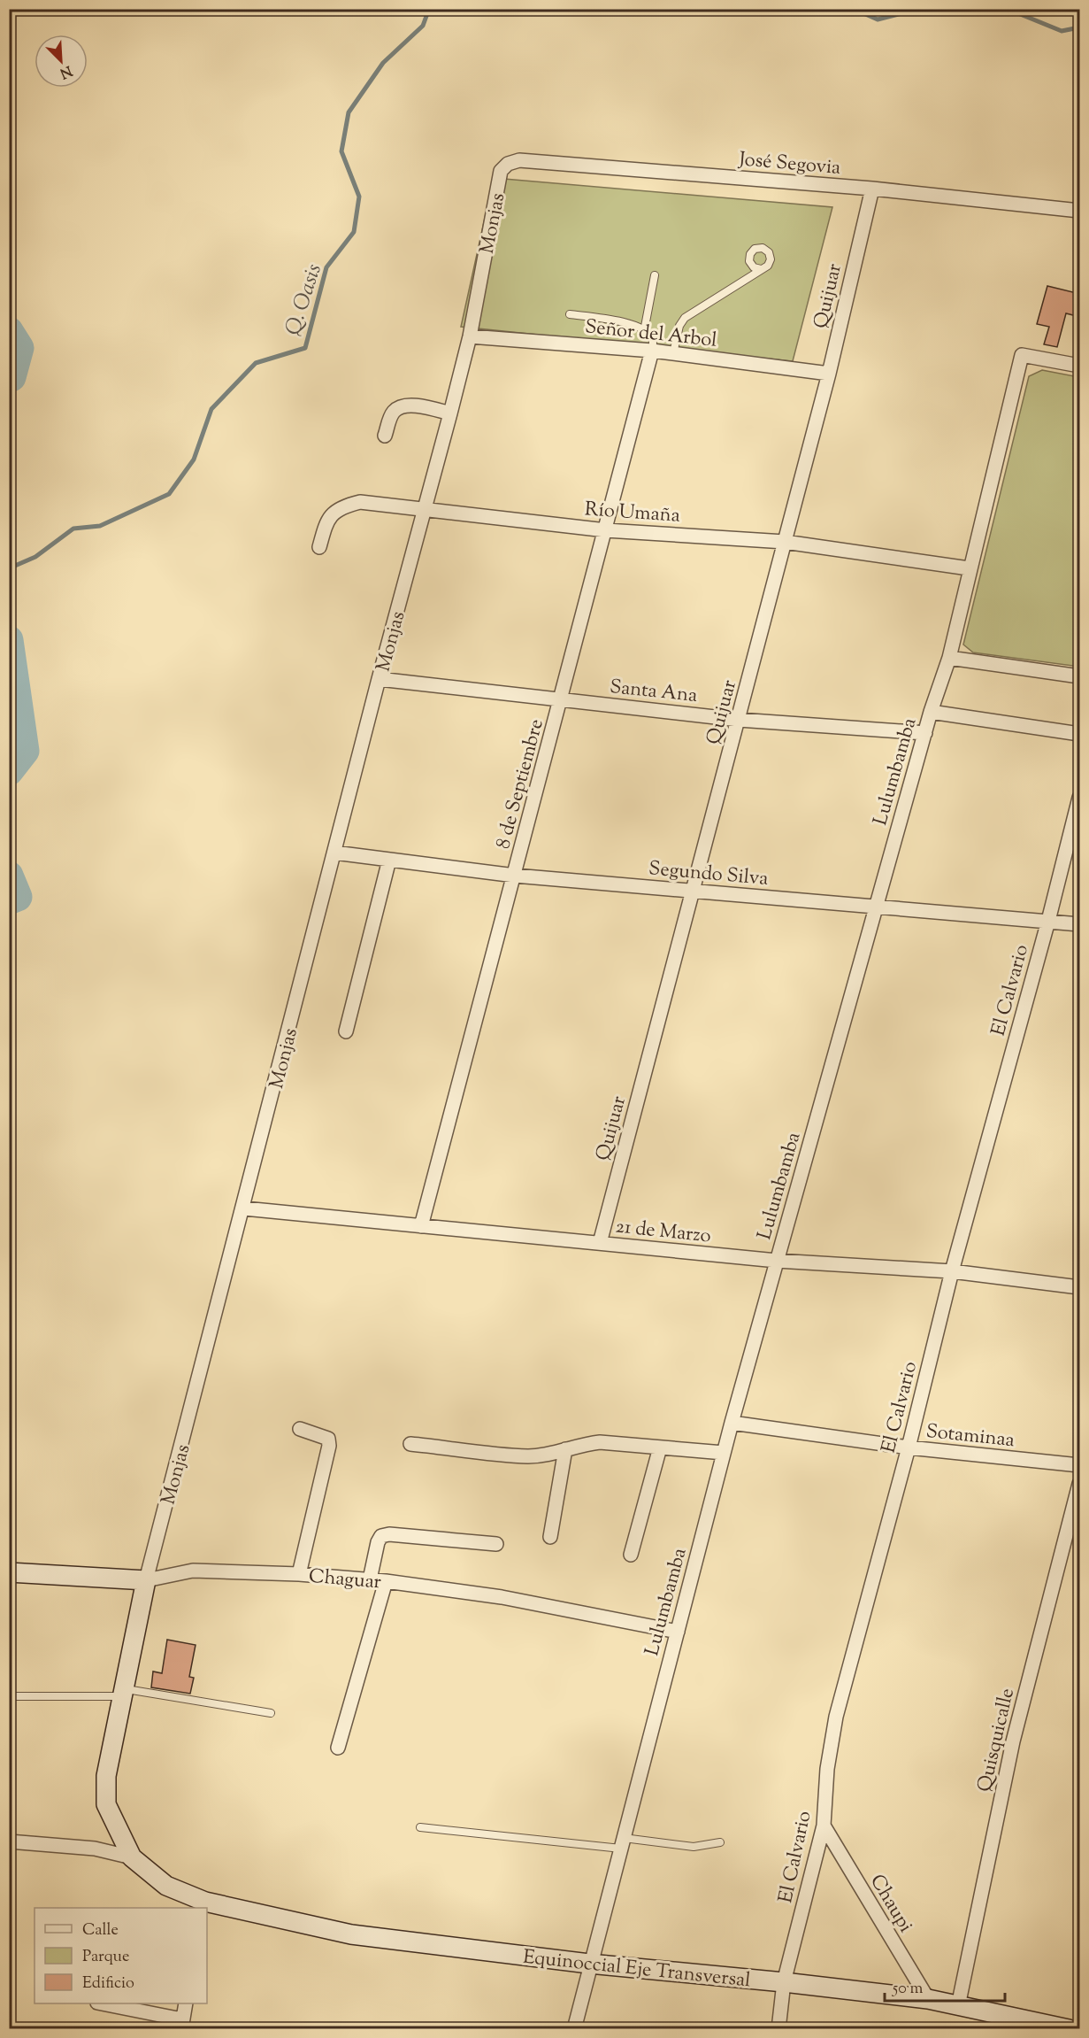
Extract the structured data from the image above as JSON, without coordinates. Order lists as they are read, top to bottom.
{
  "streets": {
    "street": [
      "José Segovia",
      "Monjas",
      "Quijuar",
      "Señor del Arbol",
      "Río Umaña",
      "Santa Ana",
      "Lulumbamba",
      "8 de Septiembre",
      "Segundo Silva",
      "El Calvario",
      "21 de Marzo",
      "Sotaminaa",
      "Chaguar",
      "Quisquicalle",
      "Chaupi",
      "Equinoccial Eje Transversal"
    ]
  },
  "crossings": [
    ["José Segovia", "Monjas"],
    ["José Segovia", "Quijuar"],
    ["Monjas", "Señor del Arbol"],
    ["Monjas", "Río Umaña"],
    ["Monjas", "Santa Ana"],
    ["Monjas", "Segundo Silva"],
    ["Monjas", "21 de Marzo"],
    ["Monjas", "Chaguar"],
    ["Monjas", "Equinoccial Eje Transversal"],
    ["Quijuar", "Señor del Arbol"],
    ["Quijuar", "Río Umaña"],
    ["Quijuar", "Santa Ana"],
    ["Quijuar", "Segundo Silva"],
    ["Quijuar", "21 de Marzo"],
    ["Señor del Arbol", "8 de Septiembre"],
    ["Río Umaña", "Lulumbamba"],
    ["Río Umaña", "8 de Septiembre"],
    ["Santa Ana", "Lulumbamba"],
    ["Santa Ana", "8 de Septiembre"],
    ["Lulumbamba", "Segundo Silva"],
    ["Lulumbamba", "21 de Marzo"],
    ["Lulumbamba", "Sotaminaa"],
    ["Lulumbamba", "Chaguar"],
    ["Lulumbamba", "Equinoccial Eje Transversal"],
    ["8 de Septiembre", "Segundo Silva"],
    ["8 de Septiembre", "21 de Marzo"],
    ["Segundo Silva", "El Calvario"],
    ["El Calvario", "21 de Marzo"],
    ["El Calvario", "Sotaminaa"],
    ["El Calvario", "Chaupi"],
    ["El Calvario", "Equinoccial Eje Transversal"],
    ["Quisquicalle", "Equinoccial Eje Transversal"],
    ["Chaupi", "Equinoccial Eje Transversal"]
  ],
  "water": ["Q. Oasis"],
  "legend": ["Calle", "Parque", "Edificio"],
  "scale_bar": "50 m",
  "north": "bottom right"
}
